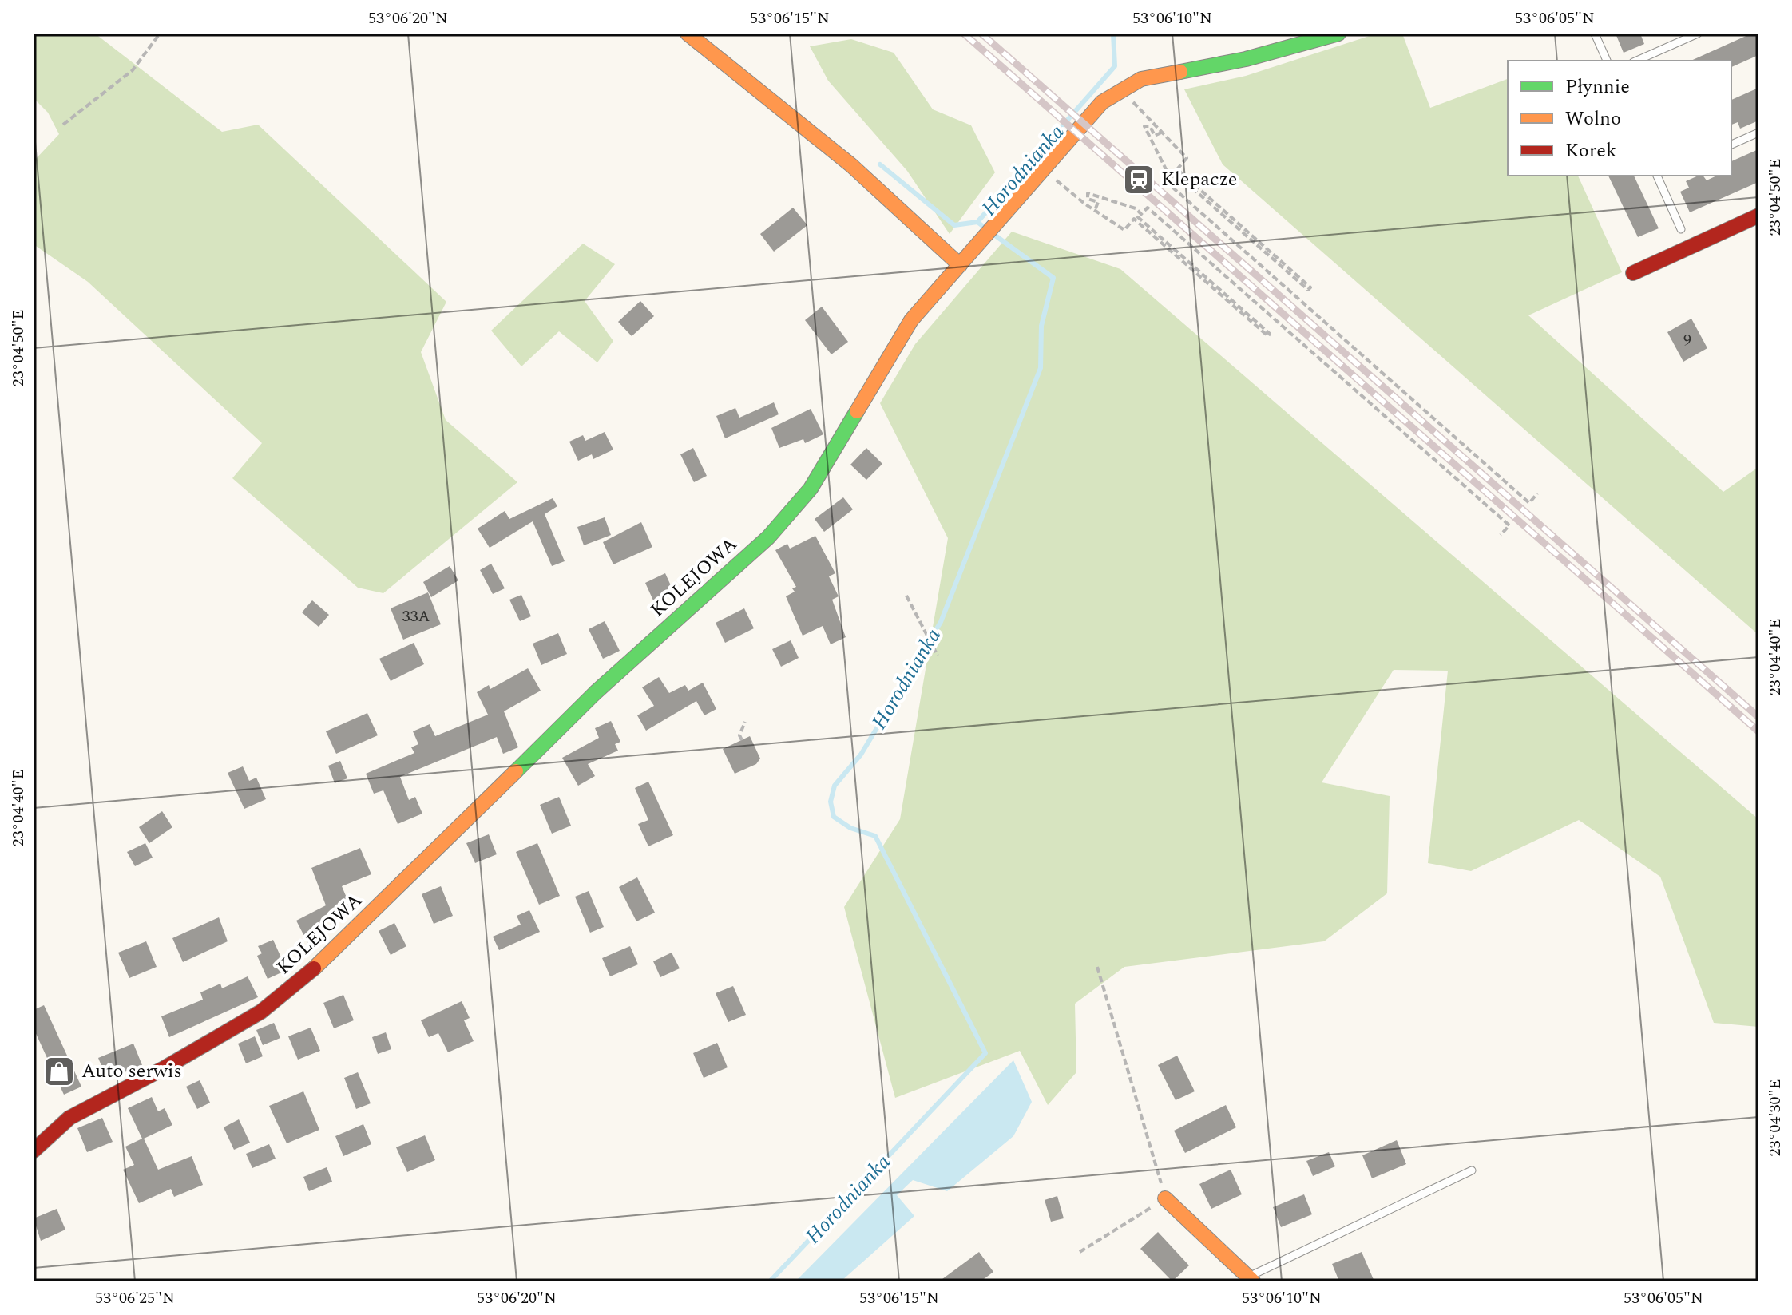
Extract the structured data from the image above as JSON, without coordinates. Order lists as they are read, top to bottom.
{
  "streets": {
    "street": ["KOLEJOWA"]
  },
  "water": ["Horodnianka"],
  "places": {
    "station": ["Klepacze"],
    "shop": ["Auto serwis"]
  },
  "house_numbers": ["9", "33A"],
  "legend": ["Płynnie", "Wolno", "Korek"],
  "coordinates": [
    "53°06'20\"N",
    "53°06'15\"N",
    "53°06'10\"N",
    "53°06'05\"N",
    "23°04'50\"E",
    "23°04'40\"E",
    "23°04'30\"E",
    "53°06'25\"N"
  ]
}
